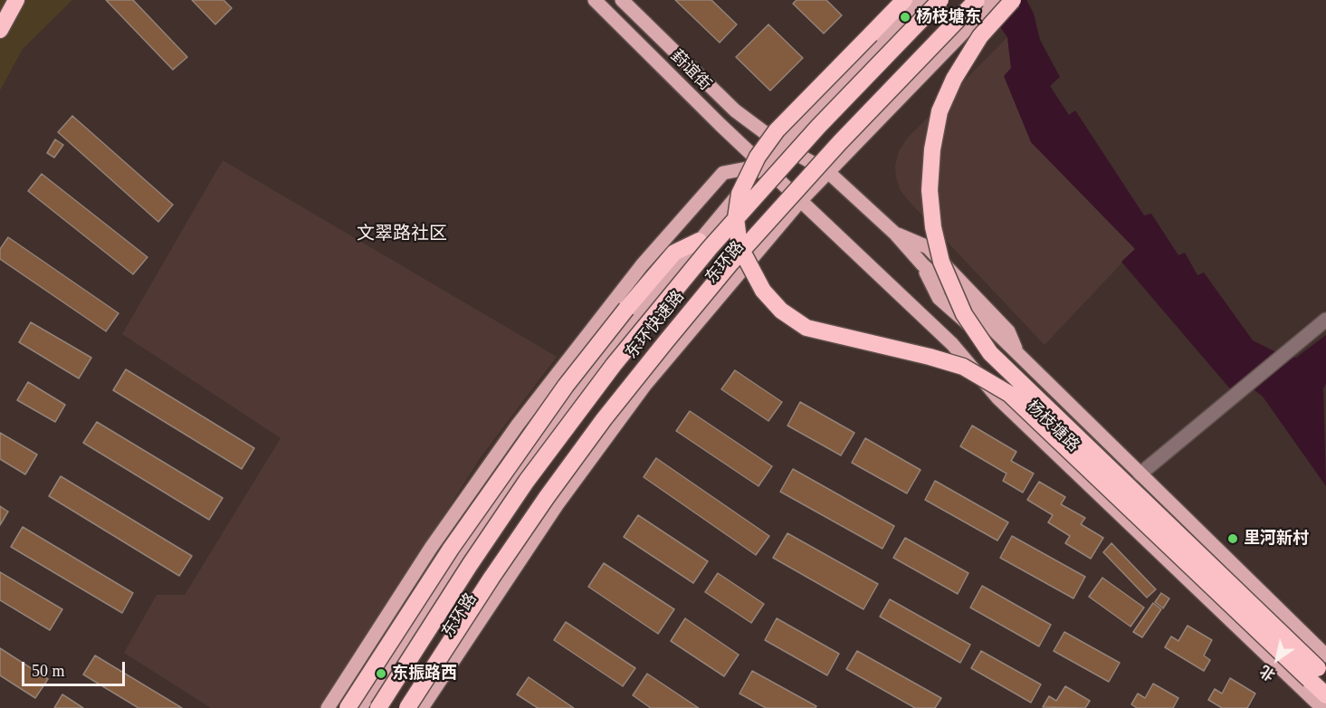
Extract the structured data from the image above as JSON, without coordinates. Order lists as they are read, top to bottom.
{
  "streets": {
    "highway": ["东环快速路"],
    "main road": ["葑谊街", "东环路", "杨枝塘路"]
  },
  "crossings": [
    ["葑谊街", "东环路"],
    ["葑谊街", "杨枝塘路"],
    ["东环路", "东环快速路"],
    ["东环路", "杨枝塘路"]
  ],
  "districts": ["文翠路社区"],
  "places": ["杨枝塘东", "里河新村", "东振路西"],
  "scale_bar": "50 m",
  "north": "bottom left"
}
